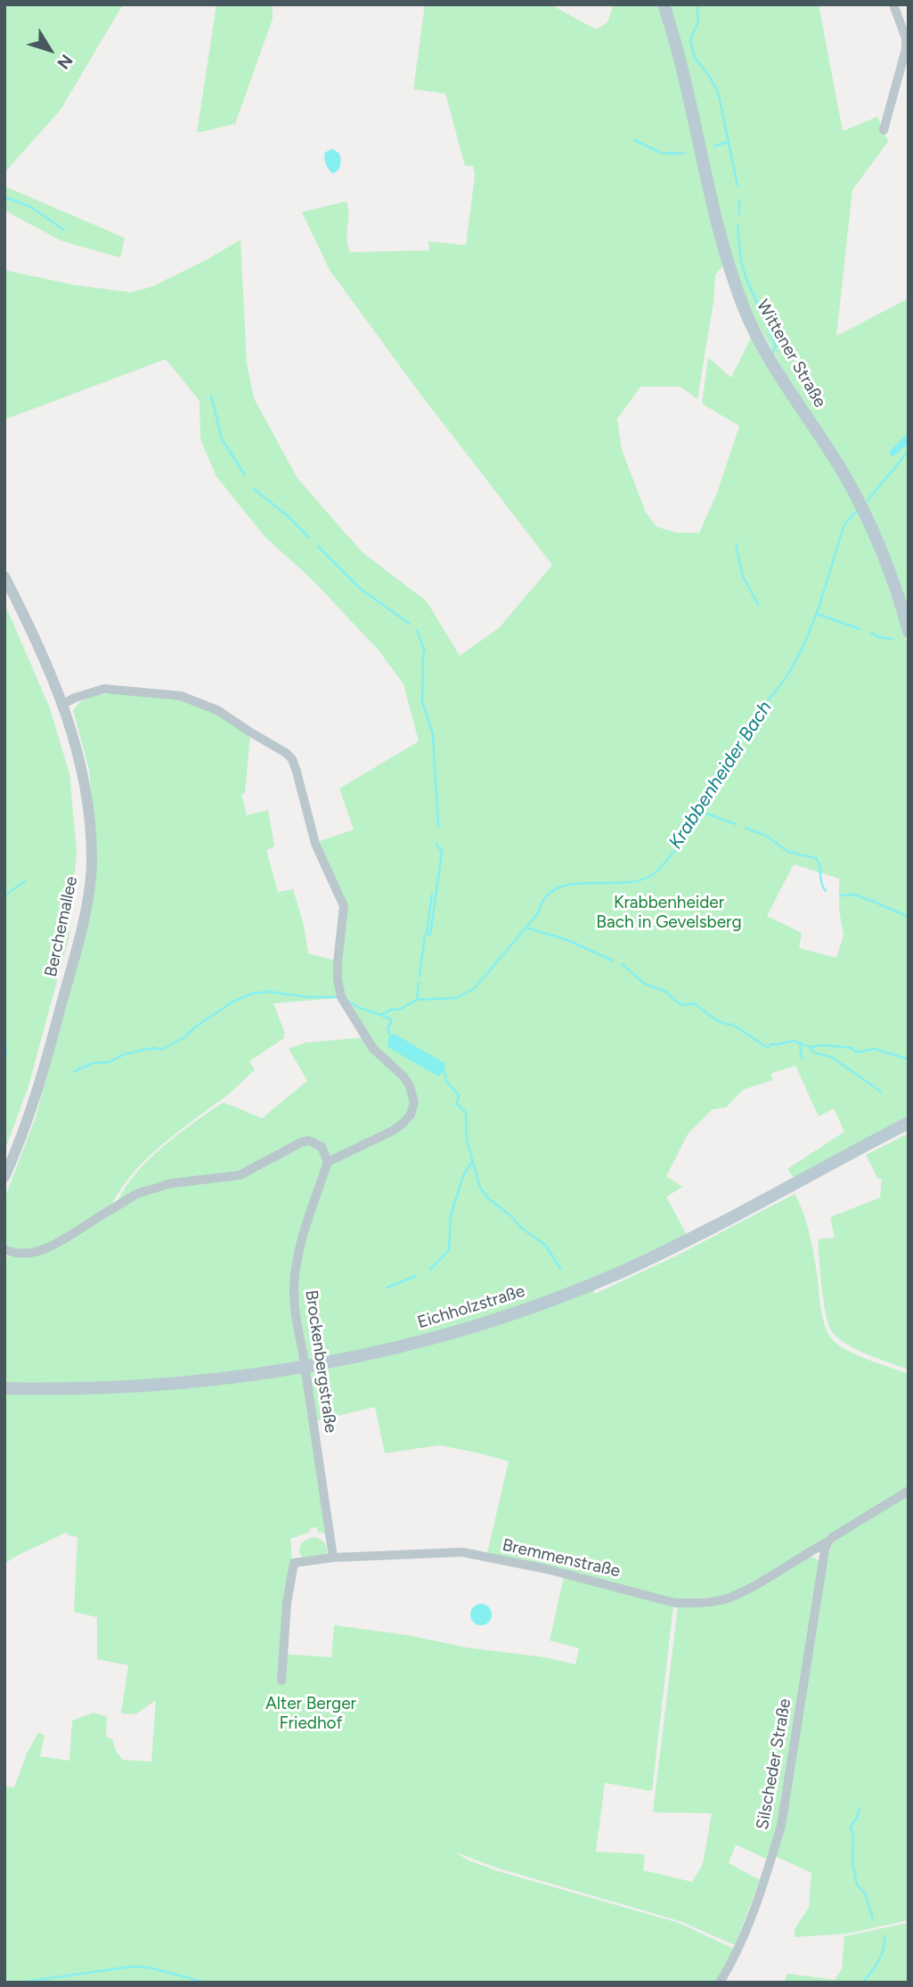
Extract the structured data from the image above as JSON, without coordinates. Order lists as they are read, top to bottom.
{
  "streets": {
    "main road": ["Wittener Straße", "Eichholzstraße"],
    "street": [
      "Berchemallee",
      "Brockenbergstraße",
      "Bremmenstraße",
      "Silscheder Straße"
    ]
  },
  "crossings": [
    ["Brockenbergstraße", "Bremmenstraße"],
    ["Bremmenstraße", "Silscheder Straße"]
  ],
  "water": ["Krabbenheider Bach"],
  "parks": ["Krabbenheider Bach in Gevelsberg", "Alter Berger Friedhof"],
  "north": "bottom right"
}
